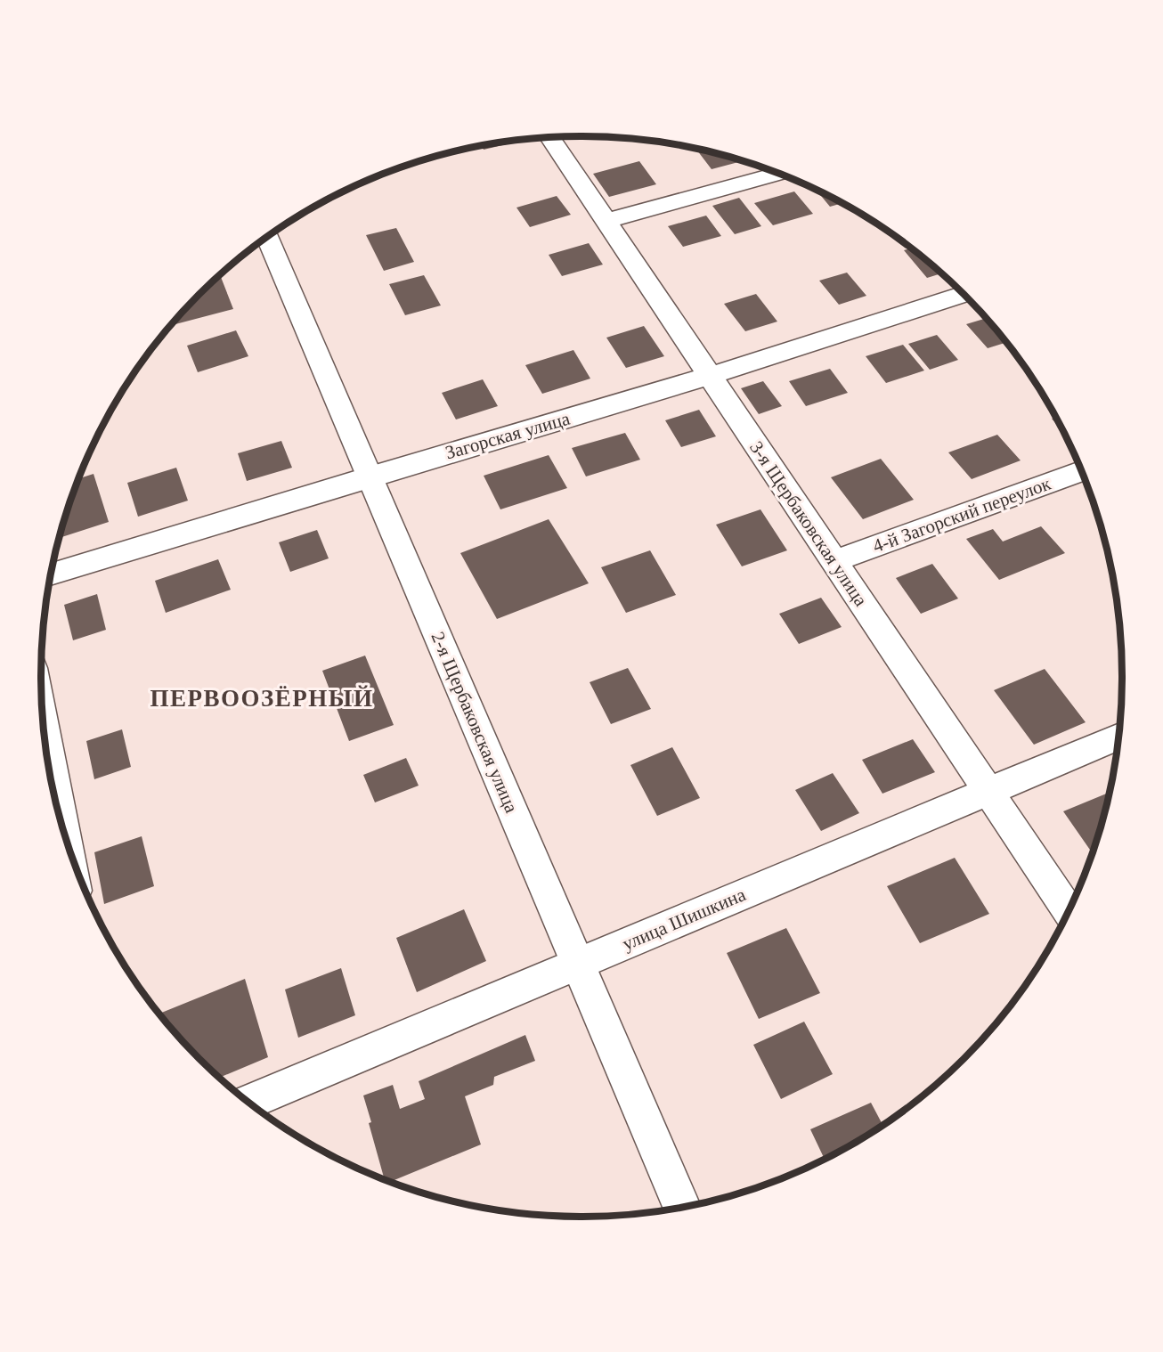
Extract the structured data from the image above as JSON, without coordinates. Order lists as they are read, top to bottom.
{
  "streets": {
    "street": [
      "Загорская улица",
      "4-й Загорский переулок",
      "3-я Щербаковская улица",
      "2-я Щербаковская улица",
      "улица Шишкина"
    ]
  },
  "crossings": [
    ["Загорская улица", "3-я Щербаковская улица"],
    ["Загорская улица", "2-я Щербаковская улица"],
    ["4-й Загорский переулок", "3-я Щербаковская улица"],
    ["3-я Щербаковская улица", "улица Шишкина"],
    ["2-я Щербаковская улица", "улица Шишкина"]
  ],
  "districts": ["ПЕРВООЗЁРНЫЙ"]
}
